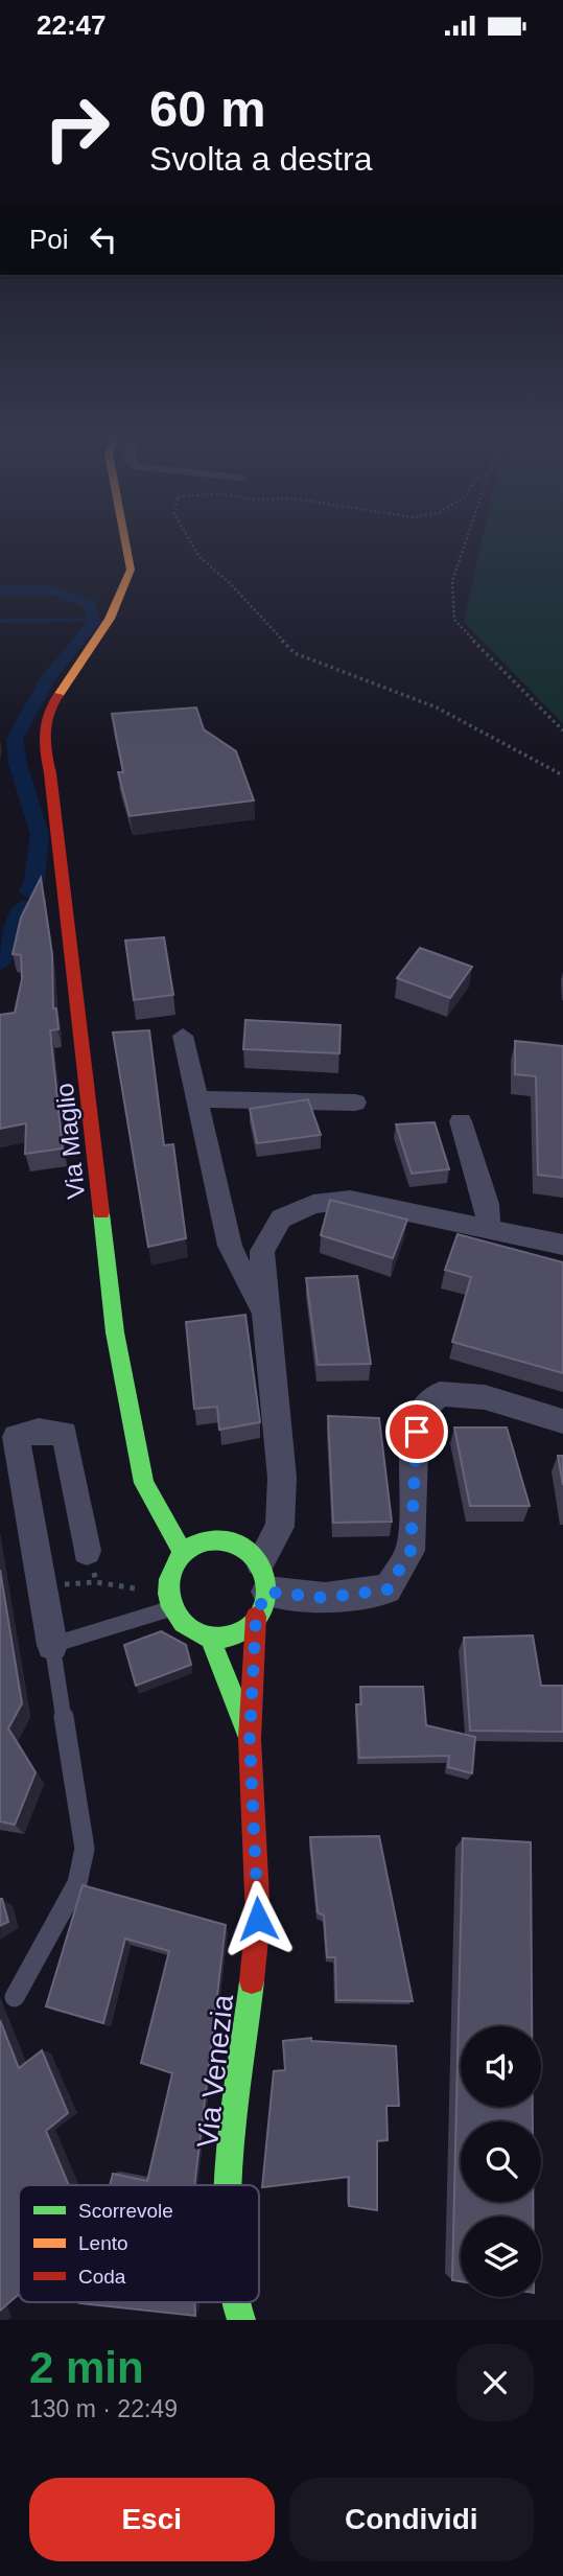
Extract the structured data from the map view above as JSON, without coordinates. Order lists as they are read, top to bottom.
{
  "streets": {
    "street": ["Via Maglio", "Via Venezia"]
  },
  "crossings": [
    ["Via Maglio", "Via Venezia"]
  ],
  "legend": ["Scorrevole", "Lento", "Coda"],
  "page": {
    "status": "22:47",
    "turn": ["60 m", "Svolta a destra"],
    "then": "Poi",
    "heading": ["2 min", "130 m · 22:49"],
    "buttons": ["Esci", "Condividi"]
  }
}
